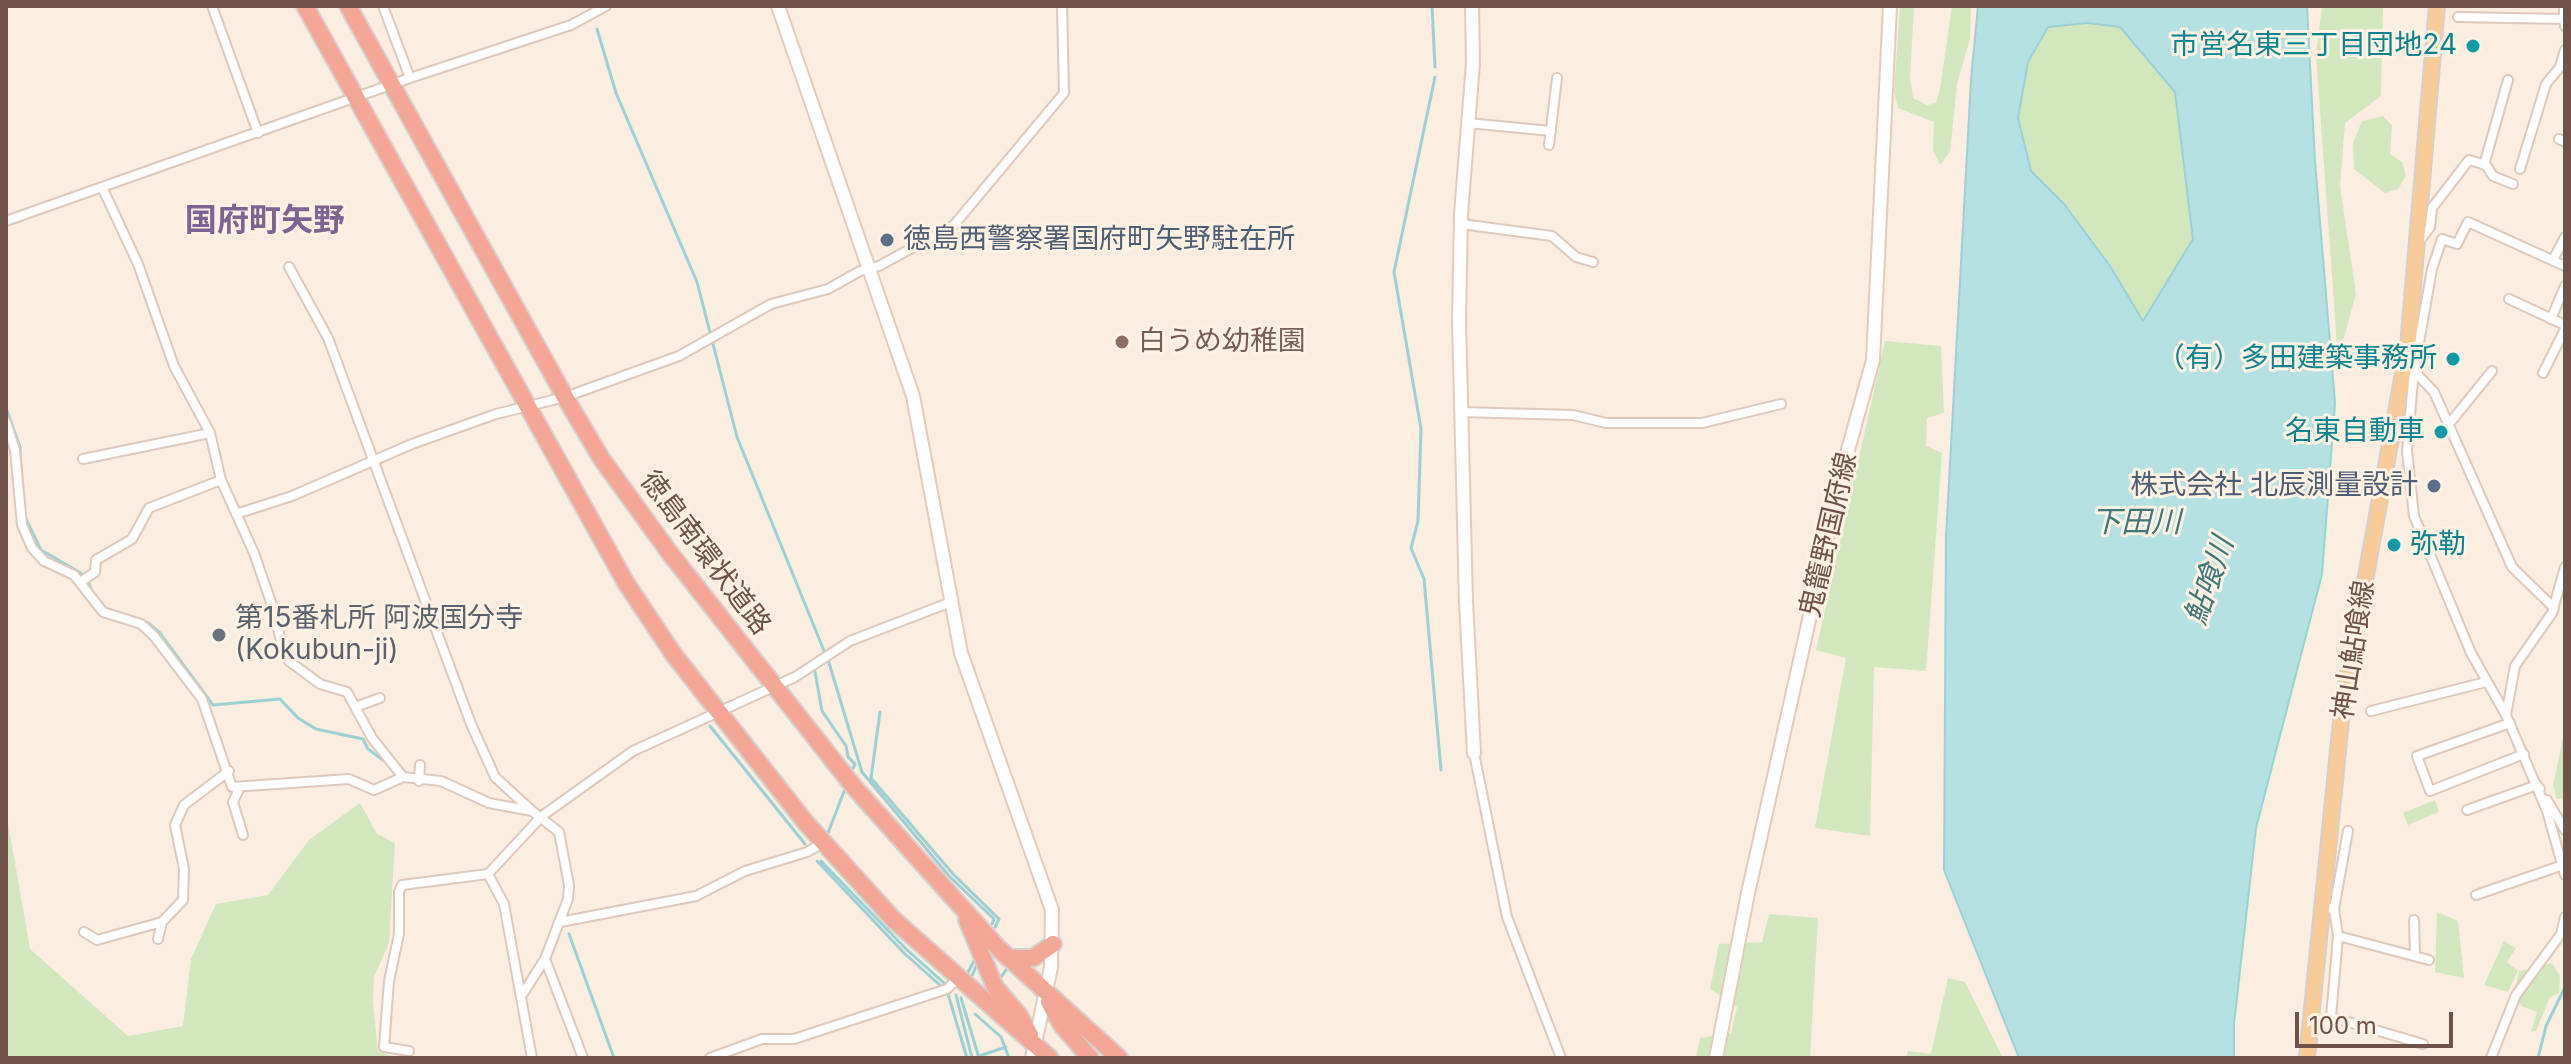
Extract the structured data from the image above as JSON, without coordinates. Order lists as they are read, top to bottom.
{
  "streets": {
    "highway": ["徳島南環状道路"],
    "main road": ["神山鮎喰線"],
    "street": ["鬼籠野国府線"]
  },
  "districts": ["国府町矢野"],
  "water": ["下田川", "鮎喰川"],
  "places": [
    "市営名東三丁目団地24",
    "徳島西警察署国府町矢野駐在所",
    "白うめ幼稚園",
    "（有）多田建築事務所",
    "名東自動車",
    "株式会社 北辰測量設計",
    "弥勒",
    "第15番札所 阿波国分寺 (Kokubun-ji)"
  ],
  "scale_bar": "100 m"
}
